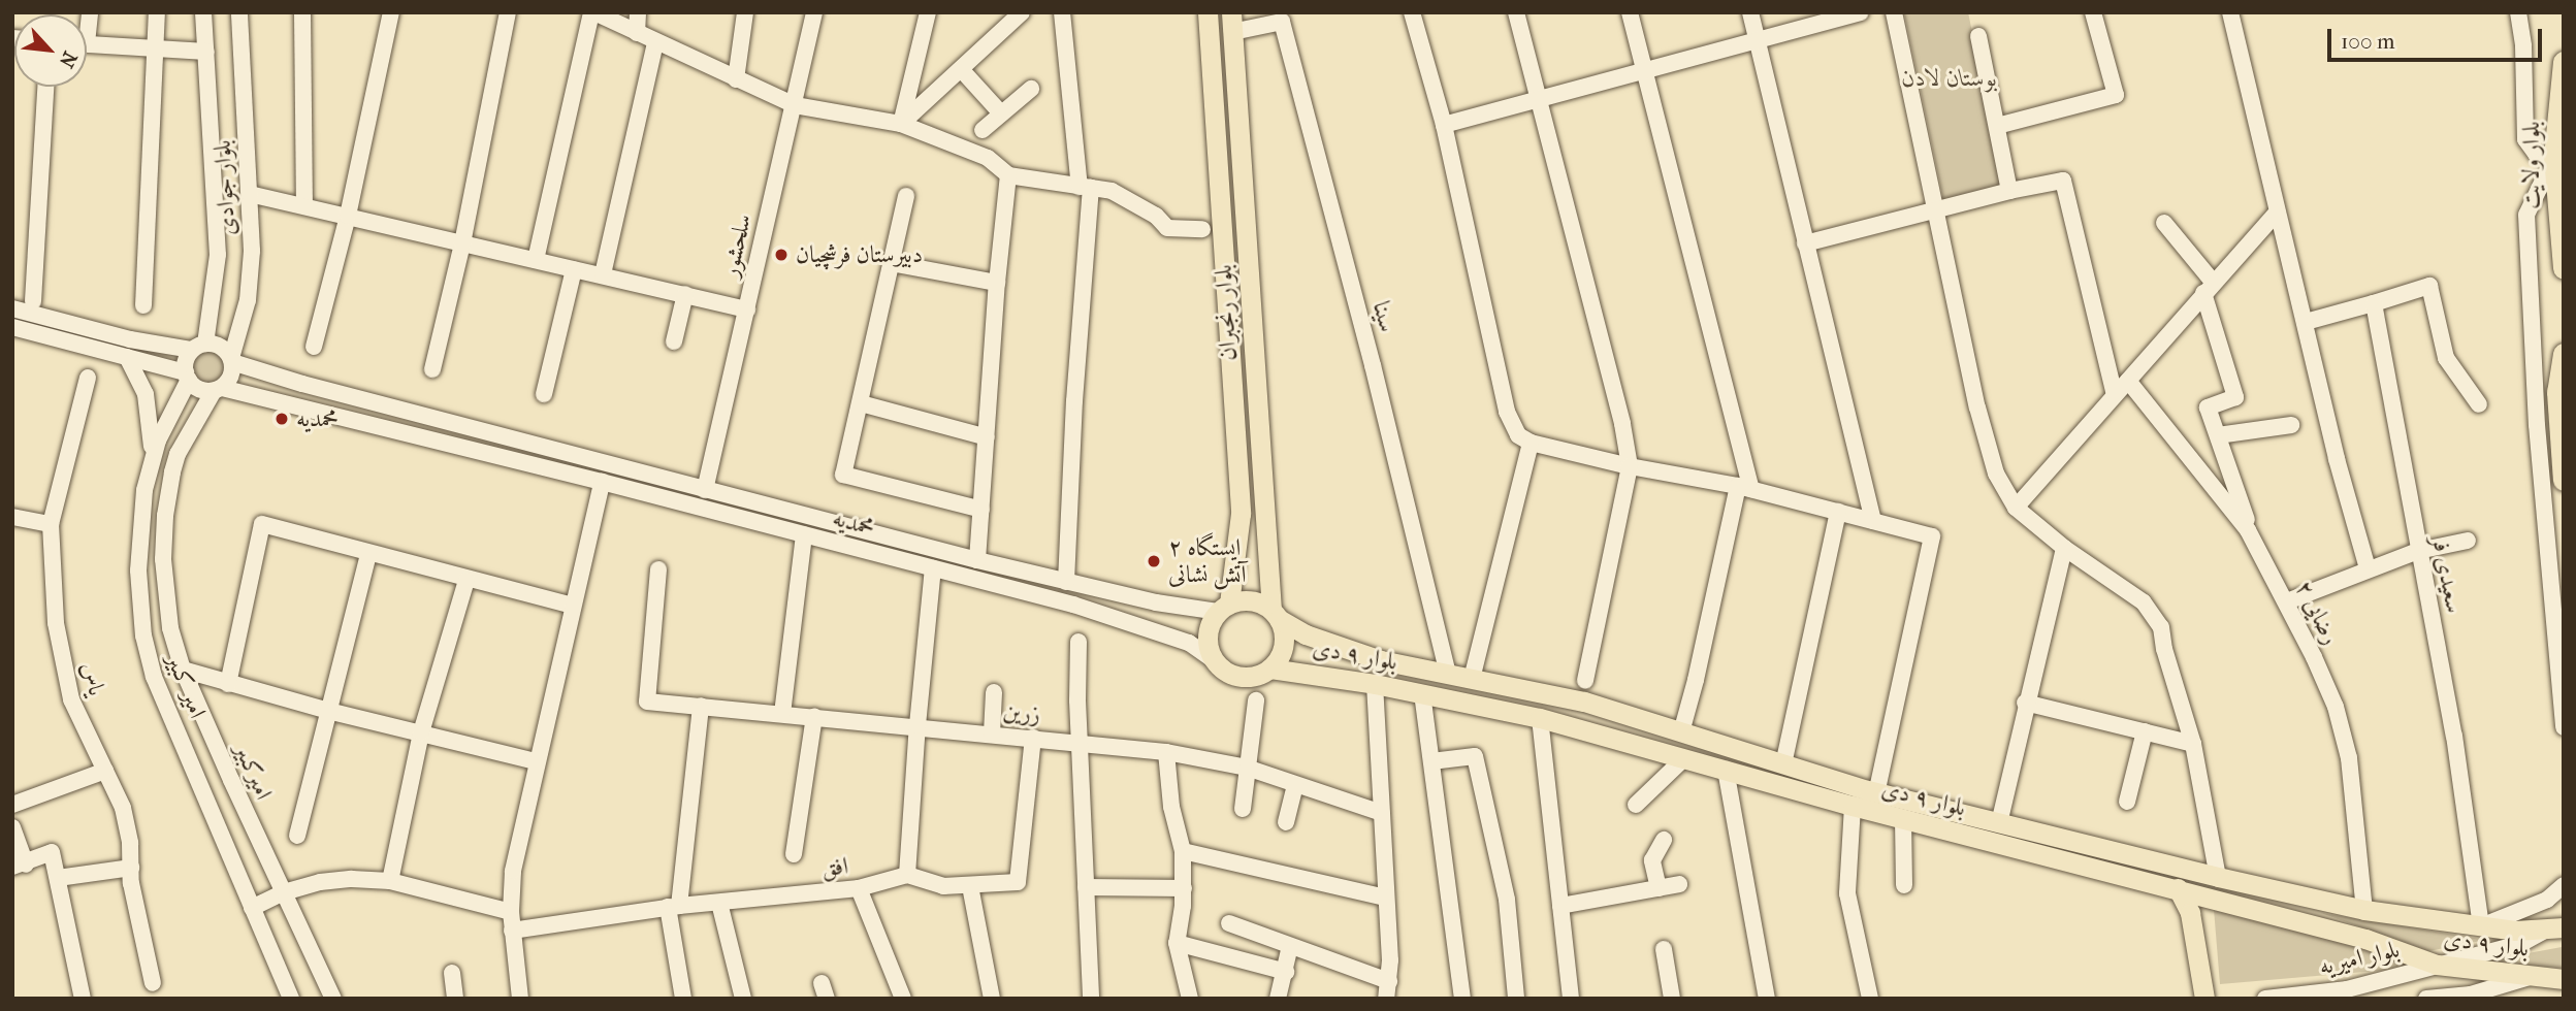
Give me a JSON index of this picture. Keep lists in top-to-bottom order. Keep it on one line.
{"streets":{"highway":["بلوار ولایت"],"main road":["بلوار رنجبران","بلوار ۹ دی"],"street":["بلوار جوادی","سلحشور","سینا","محمدیه","سعیدی فر","رضایی ۲","یاس","امیر کبیر","زرین","امیرکبیر","افق","بلوار امیریه"]},"crossings":[["بلوار جوادی","محمدیه"],["بلوار جوادی","امیر کبیر"],["بلوار جوادی","امیرکبیر"],["سلحشور","محمدیه"],["بلوار رنجبران","سینا"],["بلوار رنجبران","محمدیه"],["بلوار رنجبران","بلوار ۹ دی"],["سینا","بلوار ۹ دی"],["محمدیه","بلوار ۹ دی"],["محمدیه","امیر کبیر"],["محمدیه","امیرکبیر"],["سعیدی فر","بلوار ۹ دی"],["رضایی ۲","بلوار ۹ دی"],["بلوار ۹ دی","بلوار امیریه"],["امیر کبیر","امیرکبیر"]],"parks":["بوستان لادن"],"places":["دبیرستان فرشچیان","محمدیه","ایستگاه ۲ آتش نشانی"],"scale_bar":"100 m","north":"bottom right"}
